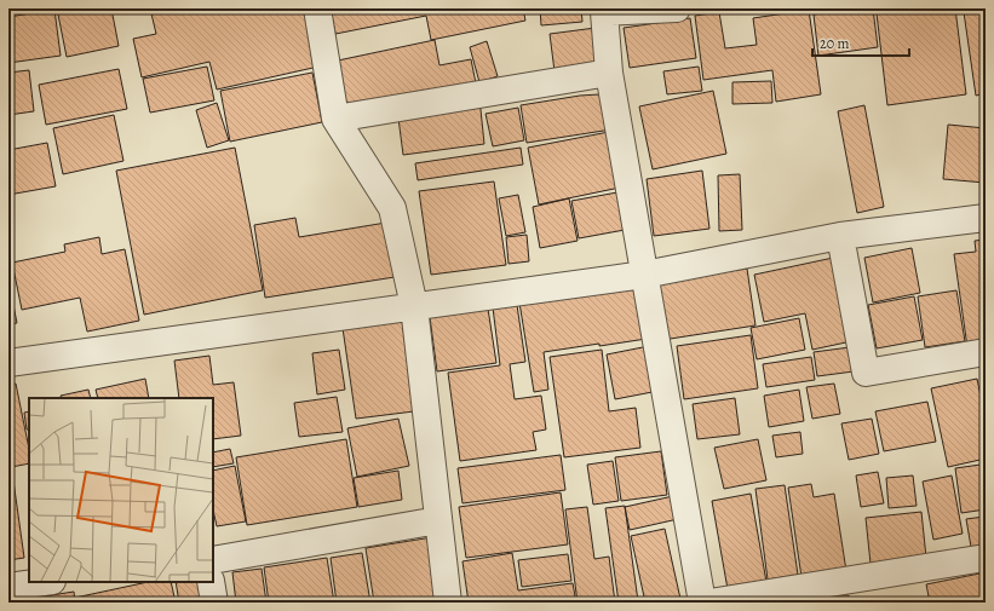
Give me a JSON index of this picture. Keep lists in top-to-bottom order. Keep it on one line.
{"scale_bar":"20 m"}
